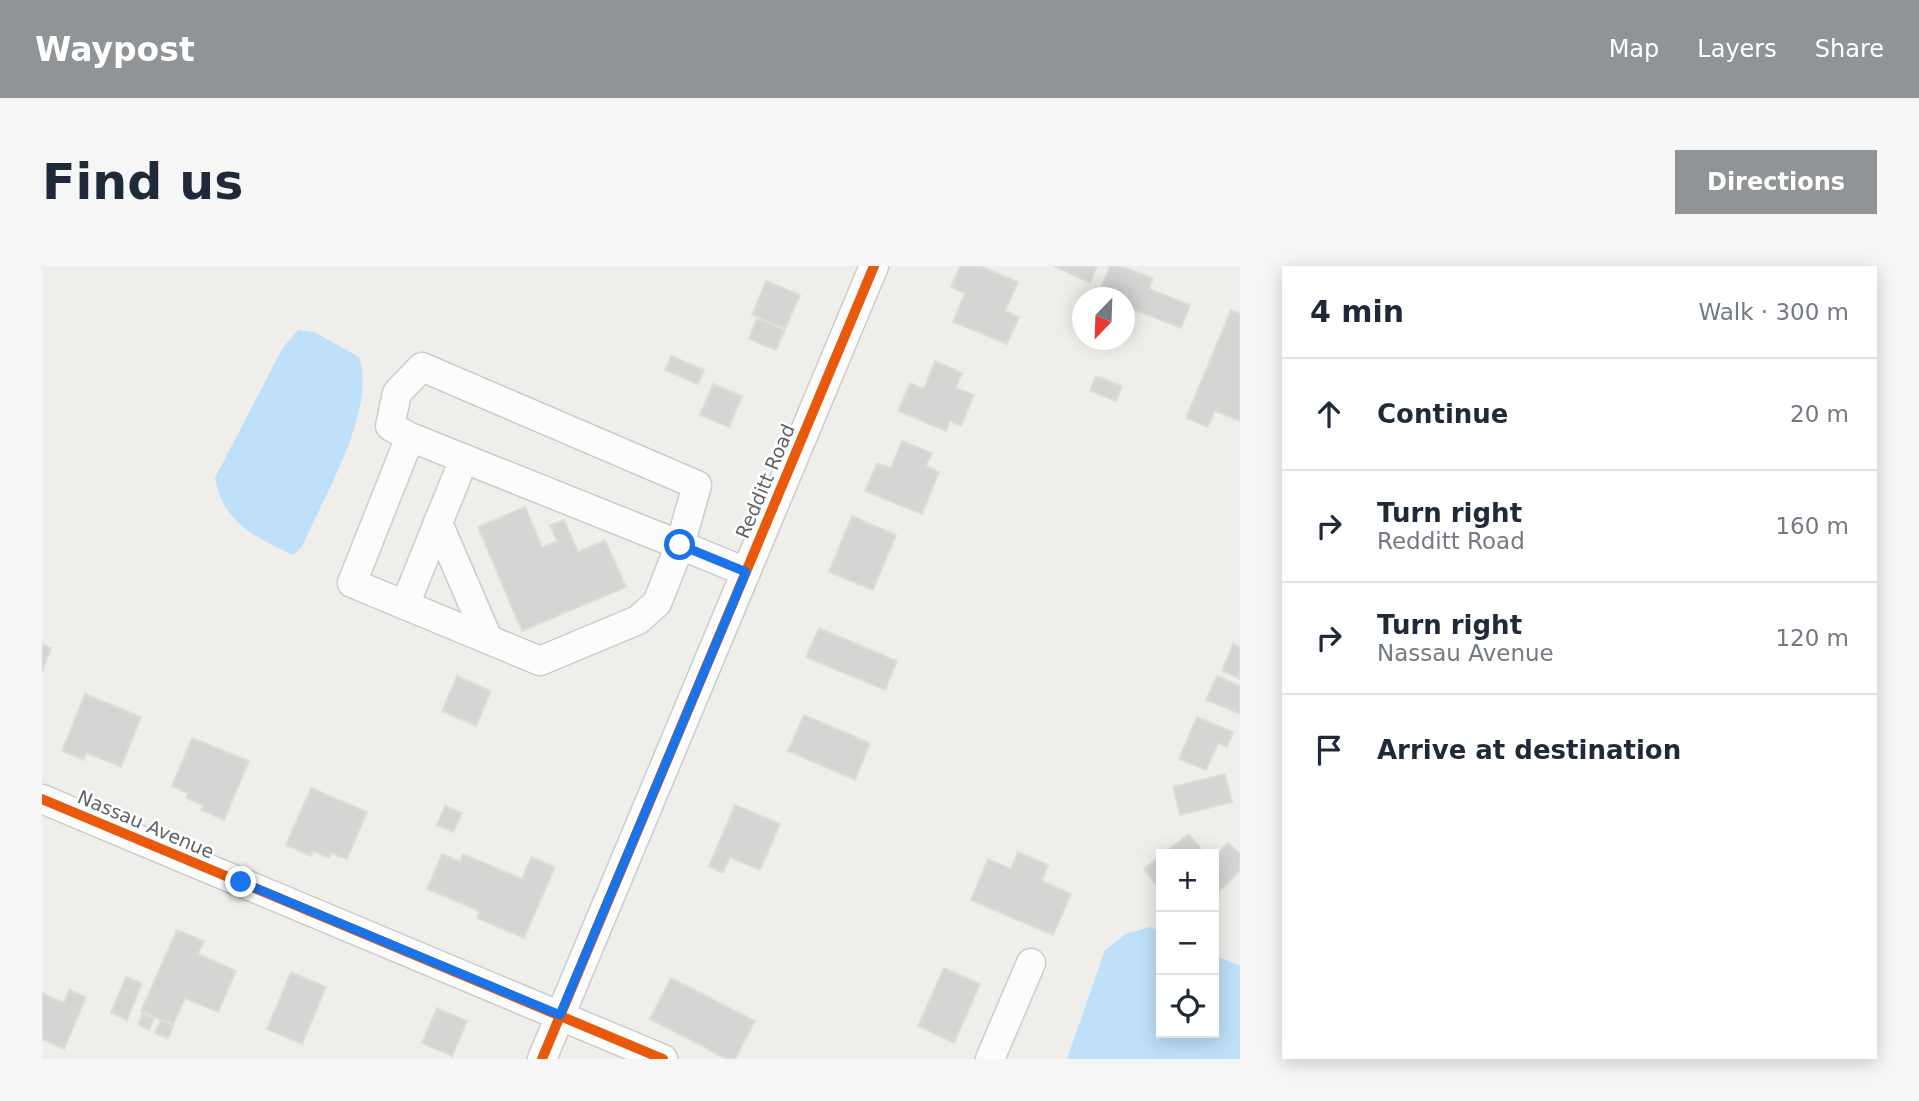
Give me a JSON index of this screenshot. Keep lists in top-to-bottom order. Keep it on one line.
{"streets":{"street":["Redditt Road","Nassau Avenue"]},"crossings":[["Redditt Road","Nassau Avenue"]],"north":"bottom left","page":{"header":"Waypost","nav":["Map","Layers","Share"],"buttons":"Directions","title":"Find us","heading":["4 min","Walk · 300 m"],"list":[["Continue","20 m"],["Turn right","Redditt Road","160 m"],["Turn right","Nassau Avenue","120 m"],"Arrive at destination"],"map_buttons":["+","−"]}}
